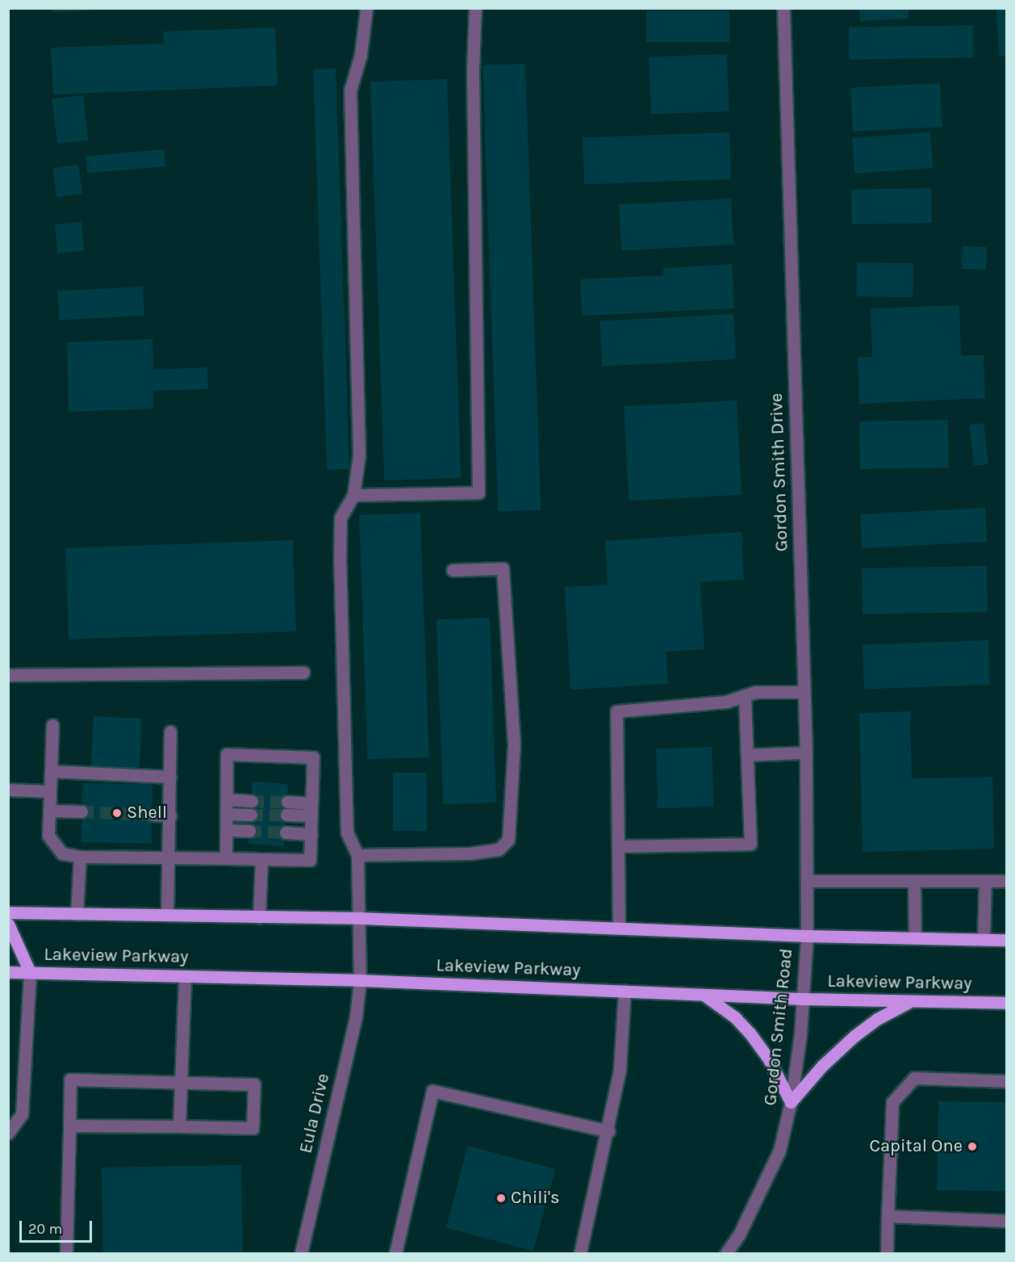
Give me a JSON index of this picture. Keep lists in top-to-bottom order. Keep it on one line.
{"streets":{"main road":["Lakeview Parkway"],"street":["Gordon Smith Drive","Gordon Smith Road","Eula Drive"]},"crossings":[["Gordon Smith Drive","Gordon Smith Road"],["Lakeview Parkway","Gordon Smith Road"],["Lakeview Parkway","Eula Drive"]],"places":["Shell","Capital One","Chili's"],"scale_bar":"20 m"}
